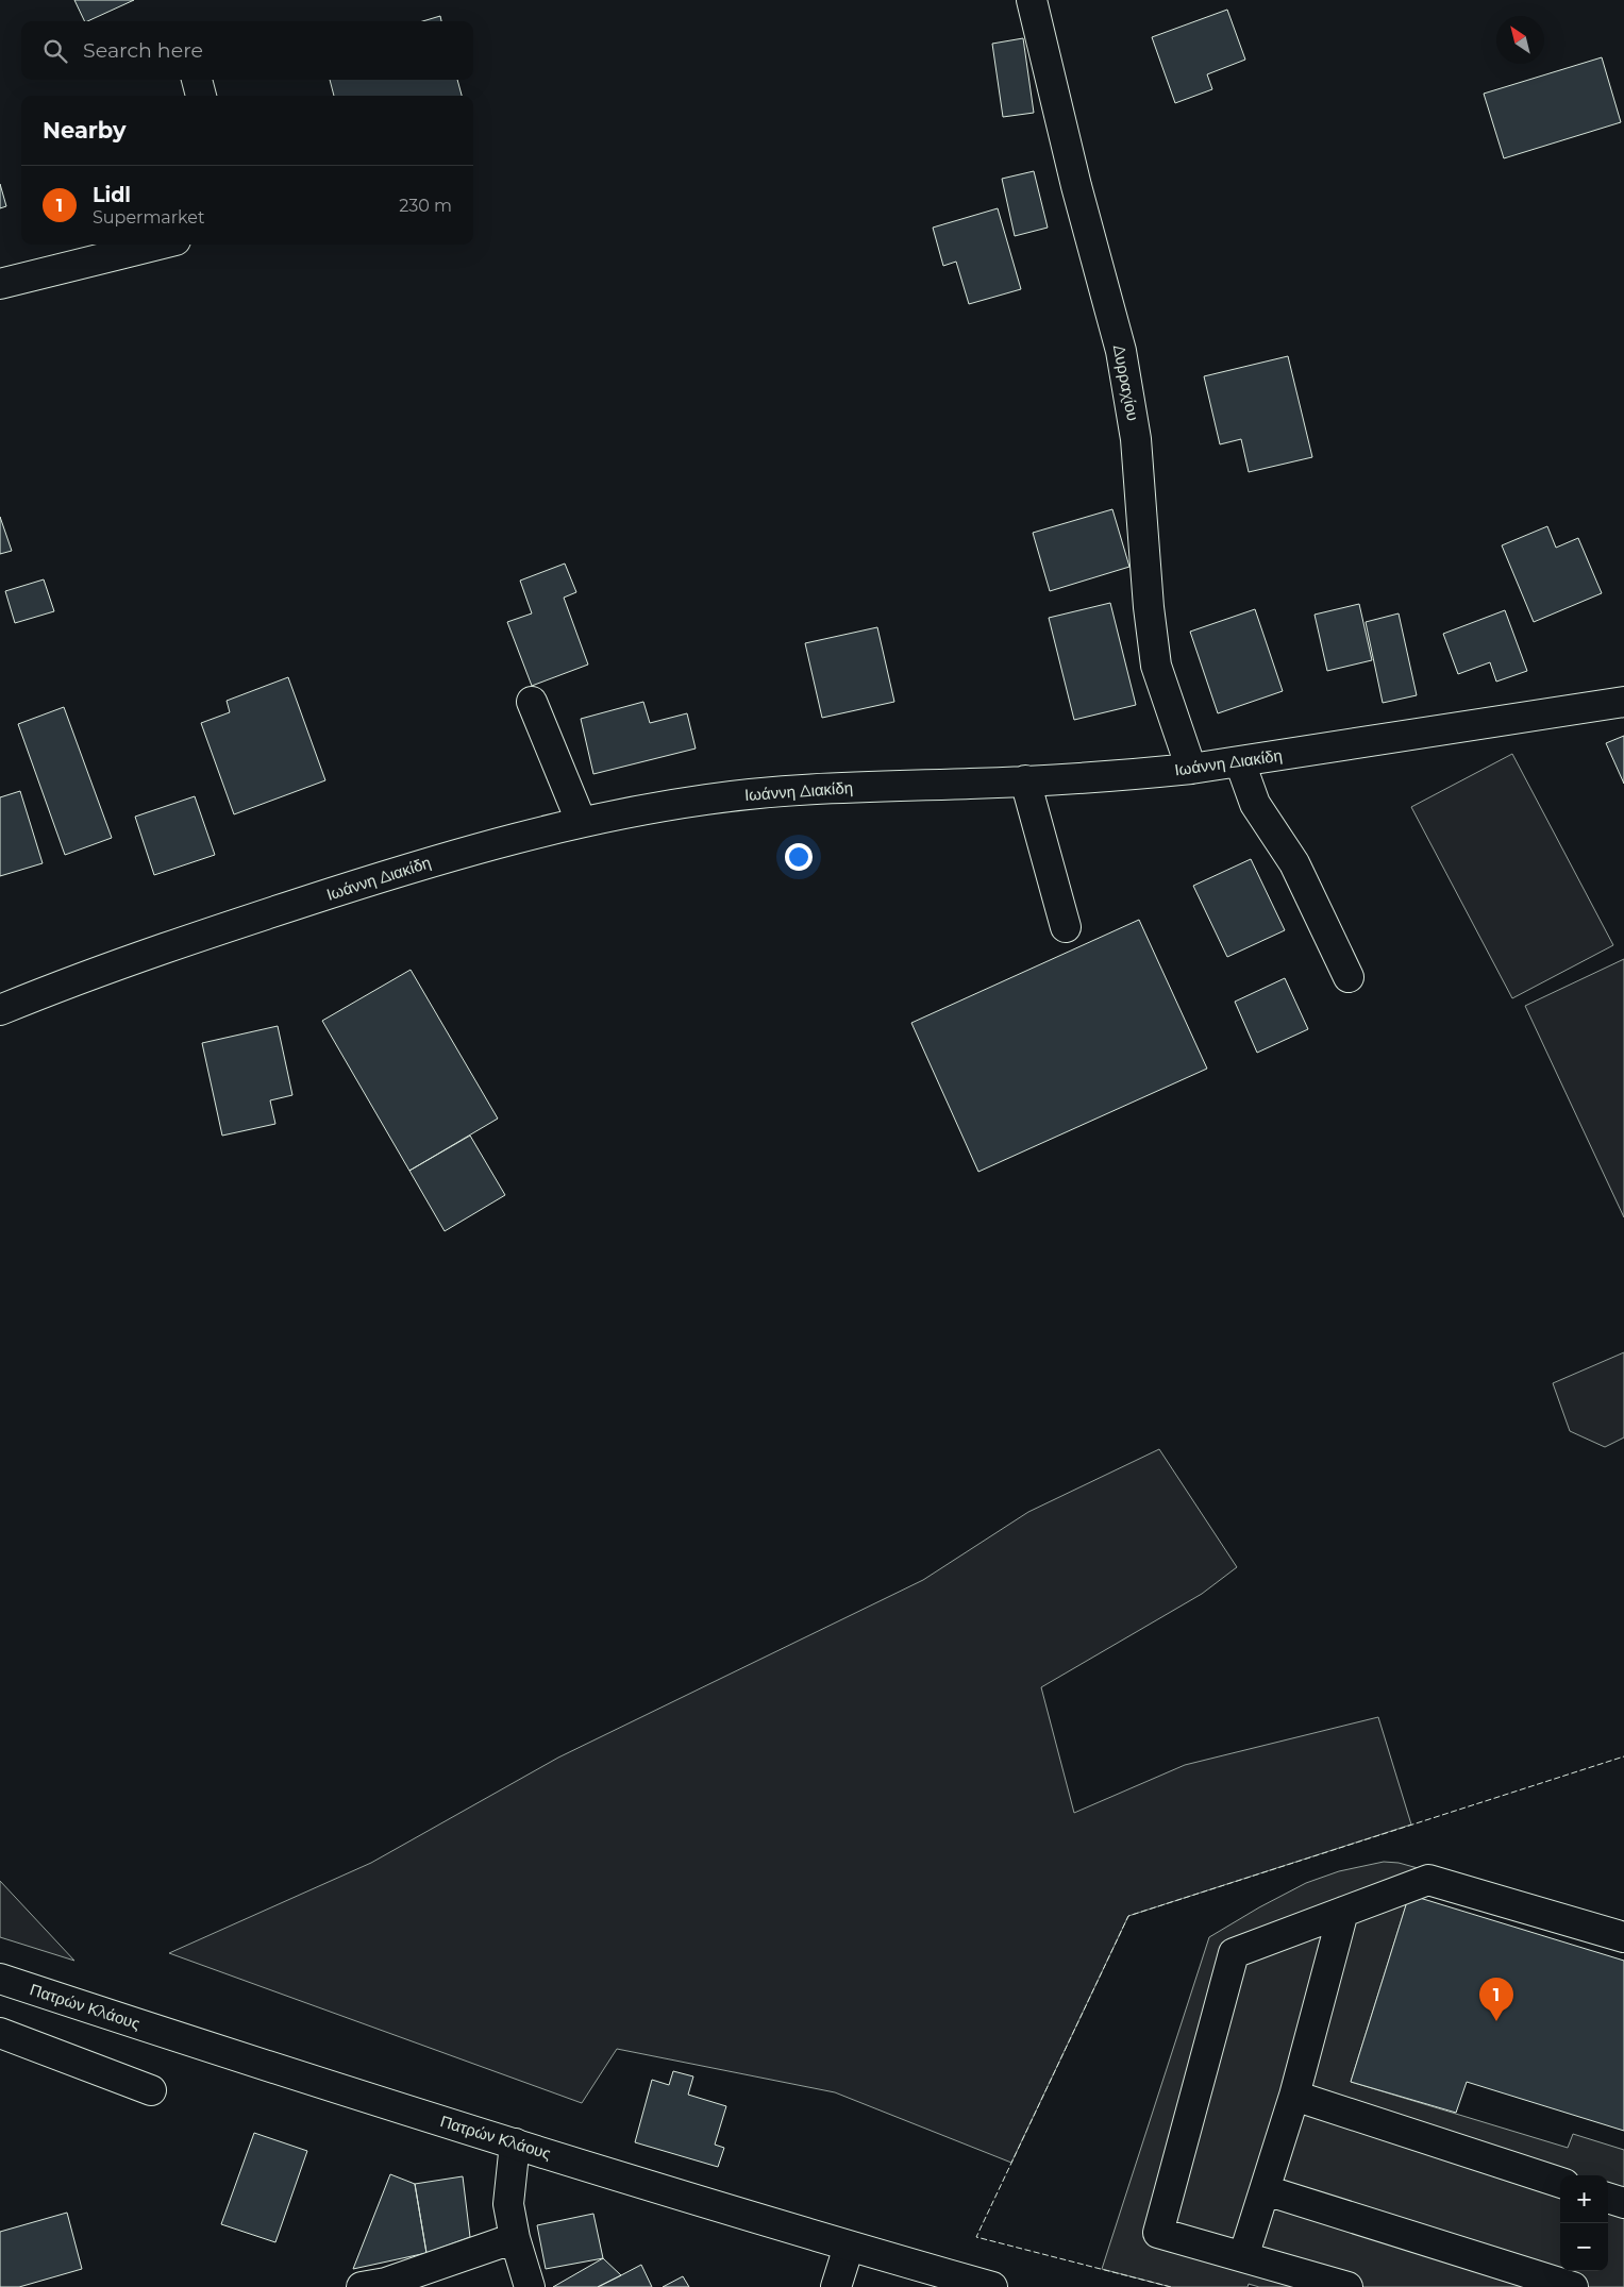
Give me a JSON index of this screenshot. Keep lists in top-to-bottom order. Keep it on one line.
{"streets":{"street":["Δυρραχίου","Ιωάννη Διακίδη","Πατρών Κλάους"]},"crossings":[["Δυρραχίου","Ιωάννη Διακίδη"]],"north":"top left","page":{"search":"Search here","heading":"Nearby","list":[{"mark":"1","name":"Lidl","note":"Supermarket","value":"230 m"}],"pins":"1","map_buttons":["+","−"]}}
